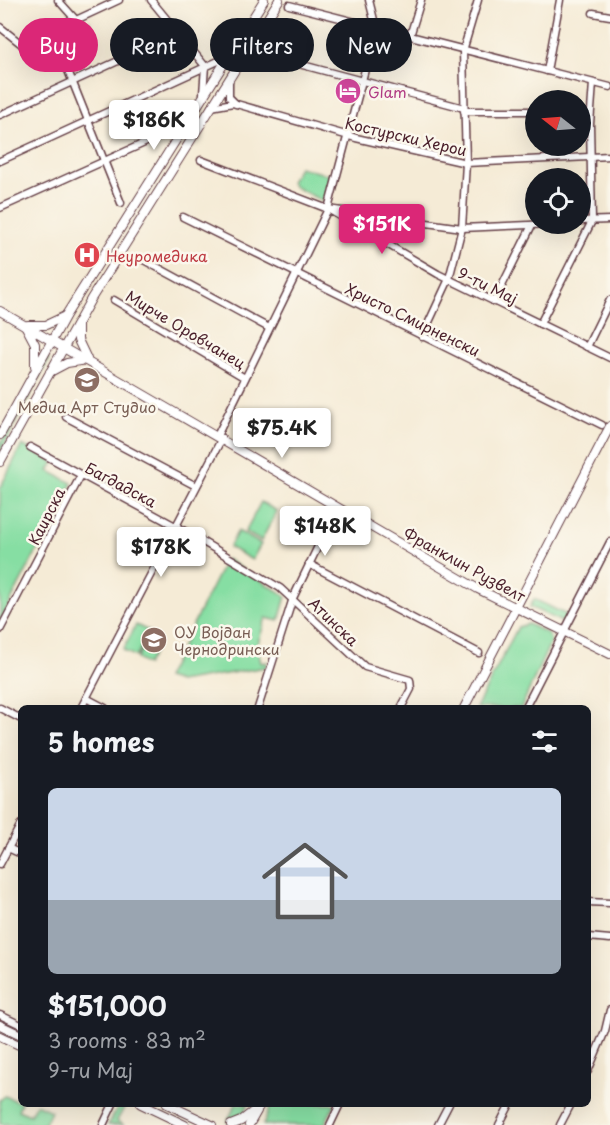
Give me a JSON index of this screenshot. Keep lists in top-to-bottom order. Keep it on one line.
{"streets":{"street":["Костурски Херои","9-ти Мај","Христо Смирненски","Мирче Оровчанец","Багдадска","Каирска","Франклин Рузвелт","Атинска"]},"crossings":[["Багдадска","Каирска"],["Багдадска","Атинска"]],"places":{"hotel":["Glam"],"hospital":["Неуромедика"],"school or university":["Медиа Арт Студио","ОУ Војдан Чернодрински"]},"north":"left","page":{"chip":["Buy","Rent","Filters","New"],"price":["$186K","$151K","$75.4K","$148K","$178K"],"heading":"5 homes","list":[{"name":"$151,000","note":"3 rooms · 83 m² · 9-ти Мај"}]}}
